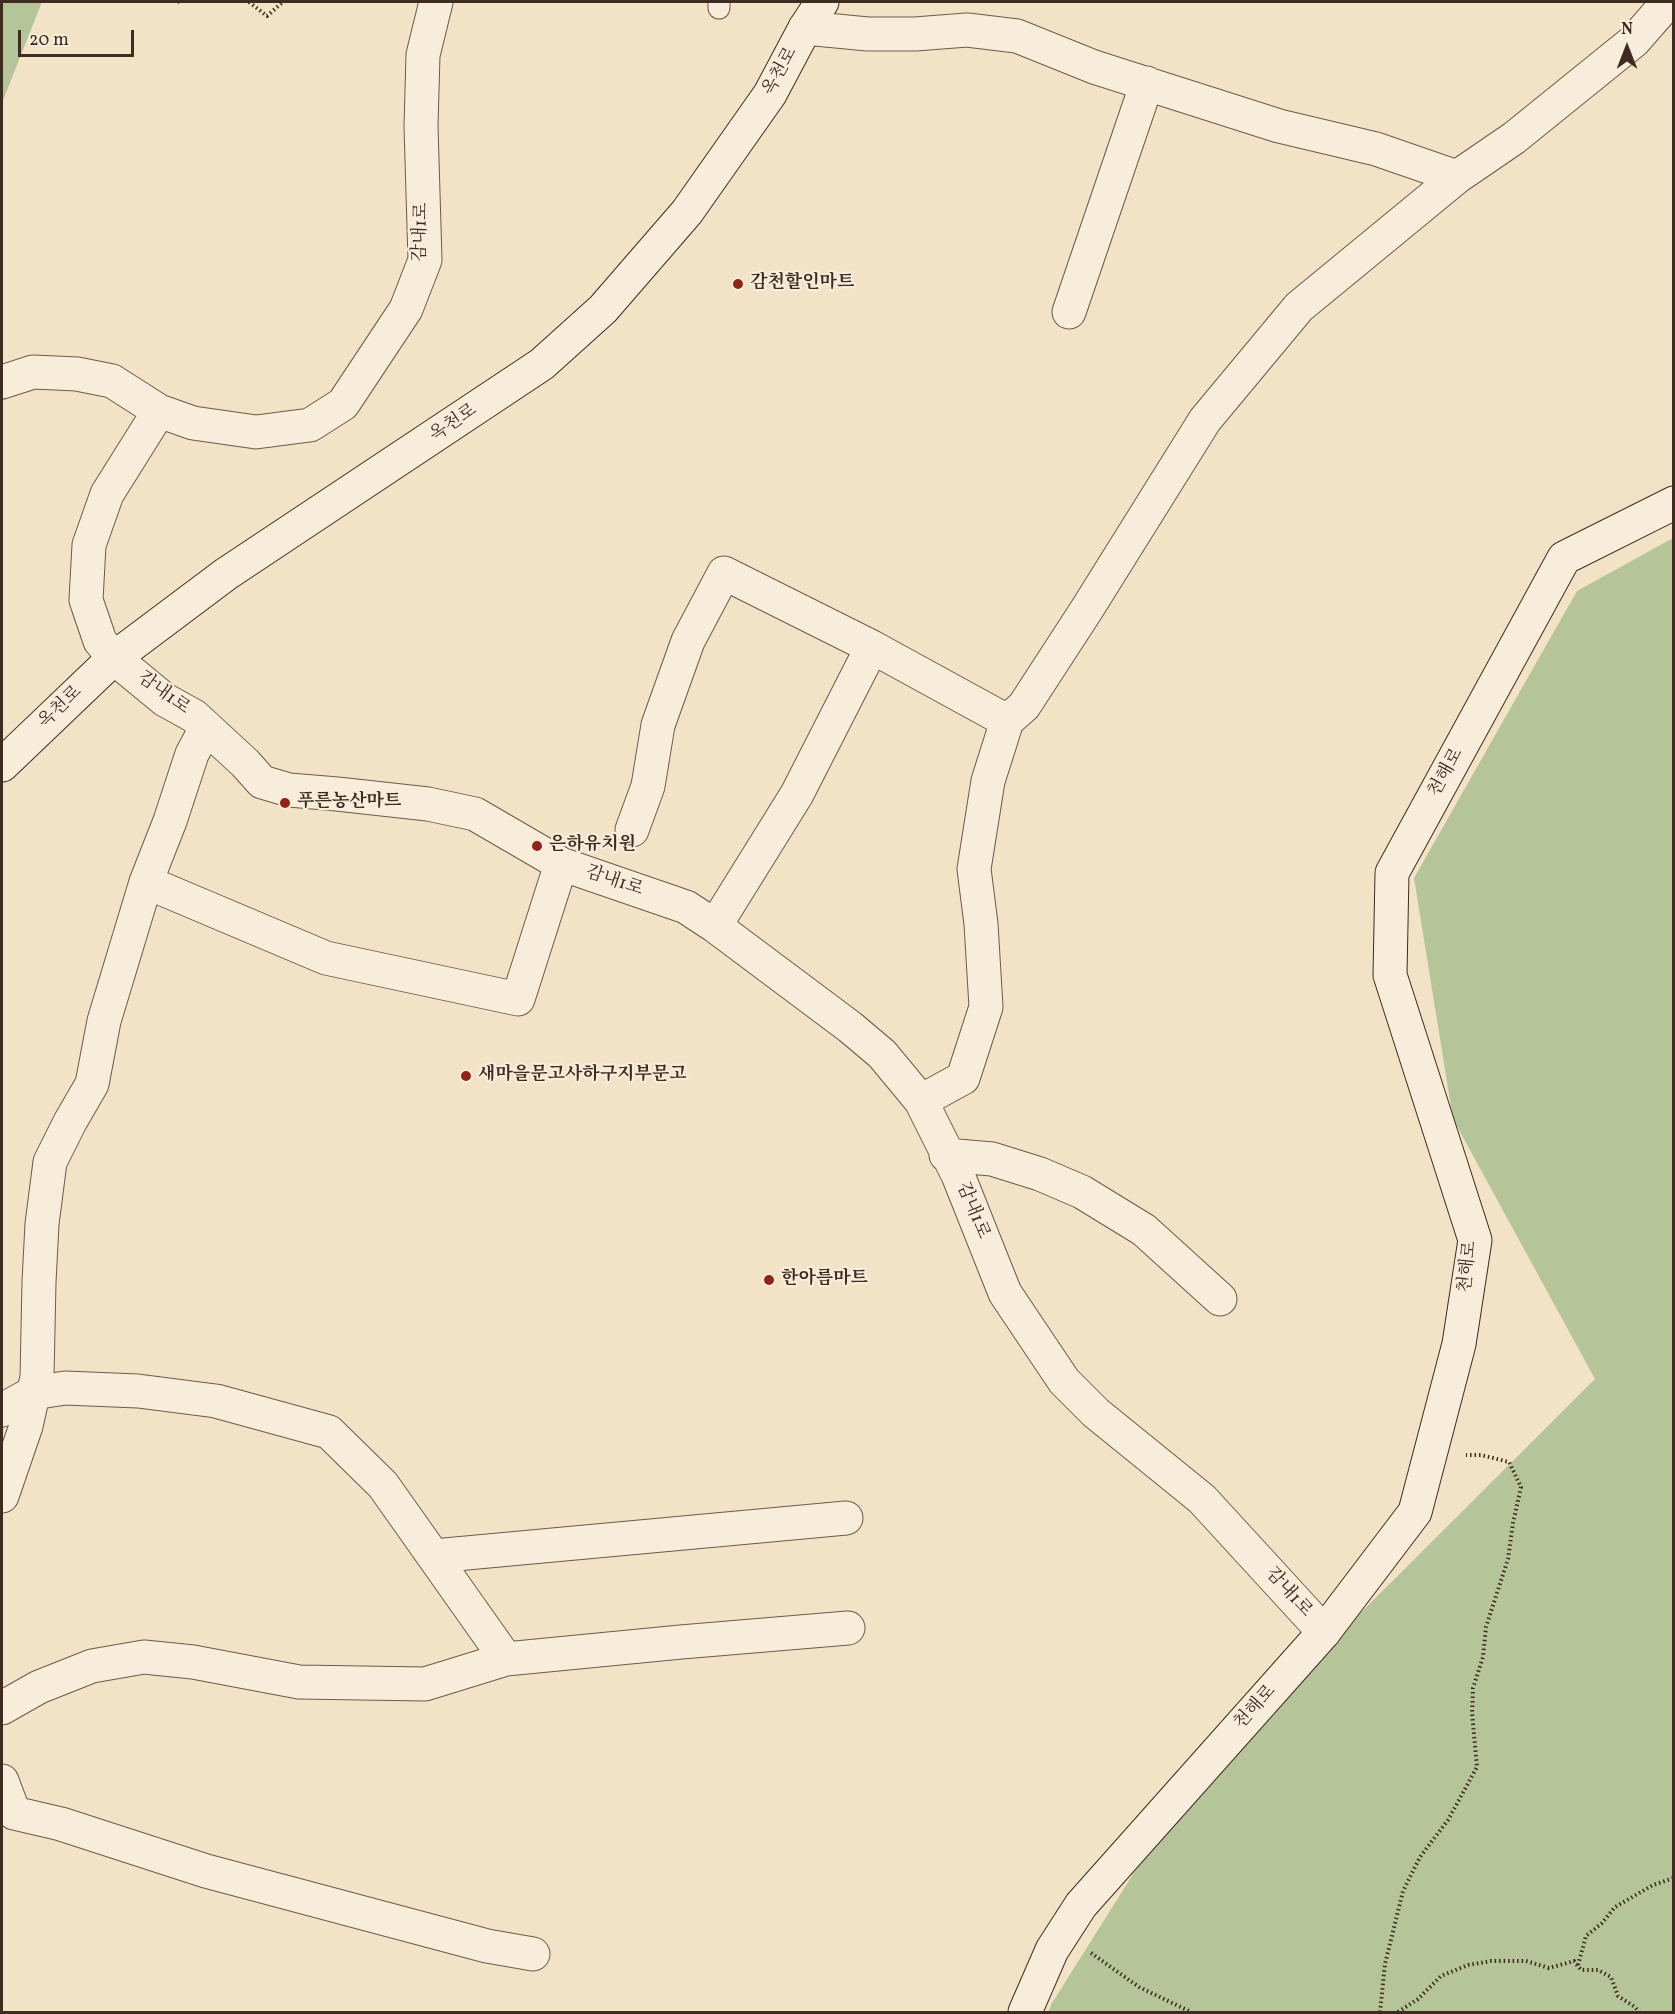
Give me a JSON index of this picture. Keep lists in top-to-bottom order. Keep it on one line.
{"streets":{"street":["옥천로","감내1로","천해로"]},"crossings":[["옥천로","감내1로"],["감내1로","천해로"]],"places":["감천할인마트","푸른농산마트","은하유치원","새마을문고사하구지부문고","한아름마트"],"scale_bar":"20 m","north":"top"}
